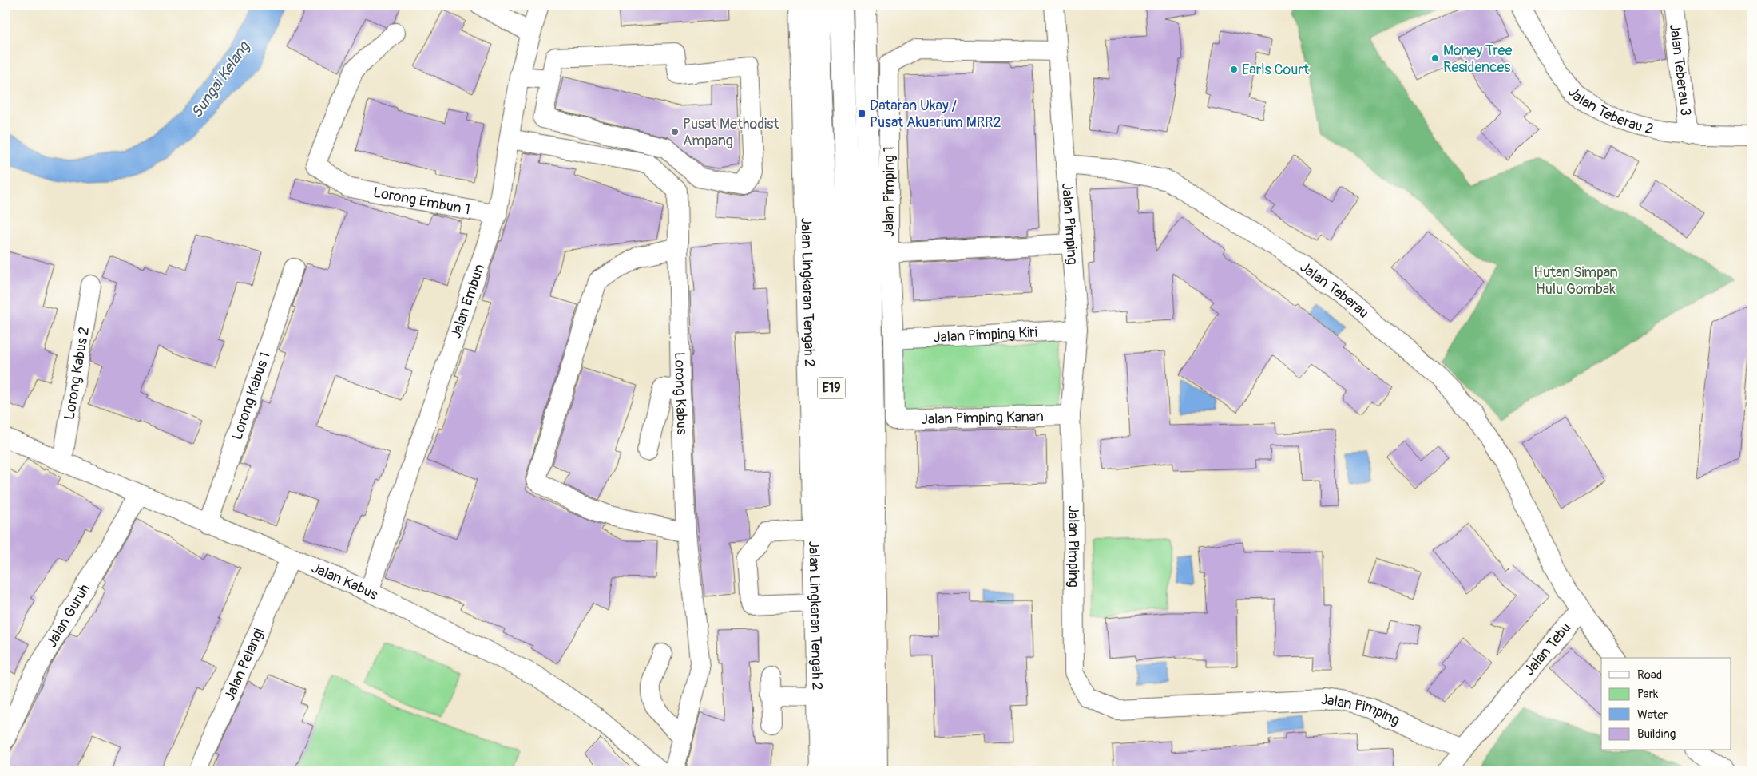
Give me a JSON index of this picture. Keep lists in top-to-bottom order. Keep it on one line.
{"streets":{"highway":["Jalan Lingkaran Tengah 2","E19"],"street":["Jalan Teberau 3","Jalan Teberau 2","Jalan Pimping 1","Lorong Embun 1","Jalan Pimping","Jalan Teberau","Jalan Embun","Jalan Pimping Kiri","Lorong Kabus 2","Lorong Kabus","Lorong Kabus 1","Jalan Pimping Kanan","Jalan Kabus","Jalan Guruh","Jalan Tebu","Jalan Pelangi"]},"crossings":[["Jalan Teberau 3","Jalan Teberau 2"],["Jalan Pimping 1","Jalan Pimping"],["Jalan Pimping 1","Jalan Pimping Kiri"],["Jalan Pimping 1","Jalan Pimping Kanan"],["Lorong Embun 1","Jalan Embun"],["Jalan Pimping","Jalan Teberau"],["Jalan Pimping","Jalan Pimping Kiri"],["Jalan Pimping","Jalan Pimping Kanan"],["Jalan Pimping","Jalan Tebu"],["Jalan Teberau","Jalan Tebu"],["Jalan Embun","Lorong Kabus"],["Jalan Embun","Jalan Kabus"],["Lorong Kabus 2","Jalan Kabus"],["Lorong Kabus 1","Jalan Kabus"],["Jalan Kabus","Jalan Guruh"],["Jalan Kabus","Jalan Pelangi"]],"water":["Sungai Kelang"],"parks":["Hutan Simpan Hulu Gombak"],"places":{"other":["Money Tree Residences","Earls Court","Pusat Methodist Ampang"],"transit":["Dataran Ukay / Pusat Akuarium MRR2"]},"legend":["Road","Park","Water","Building"]}
